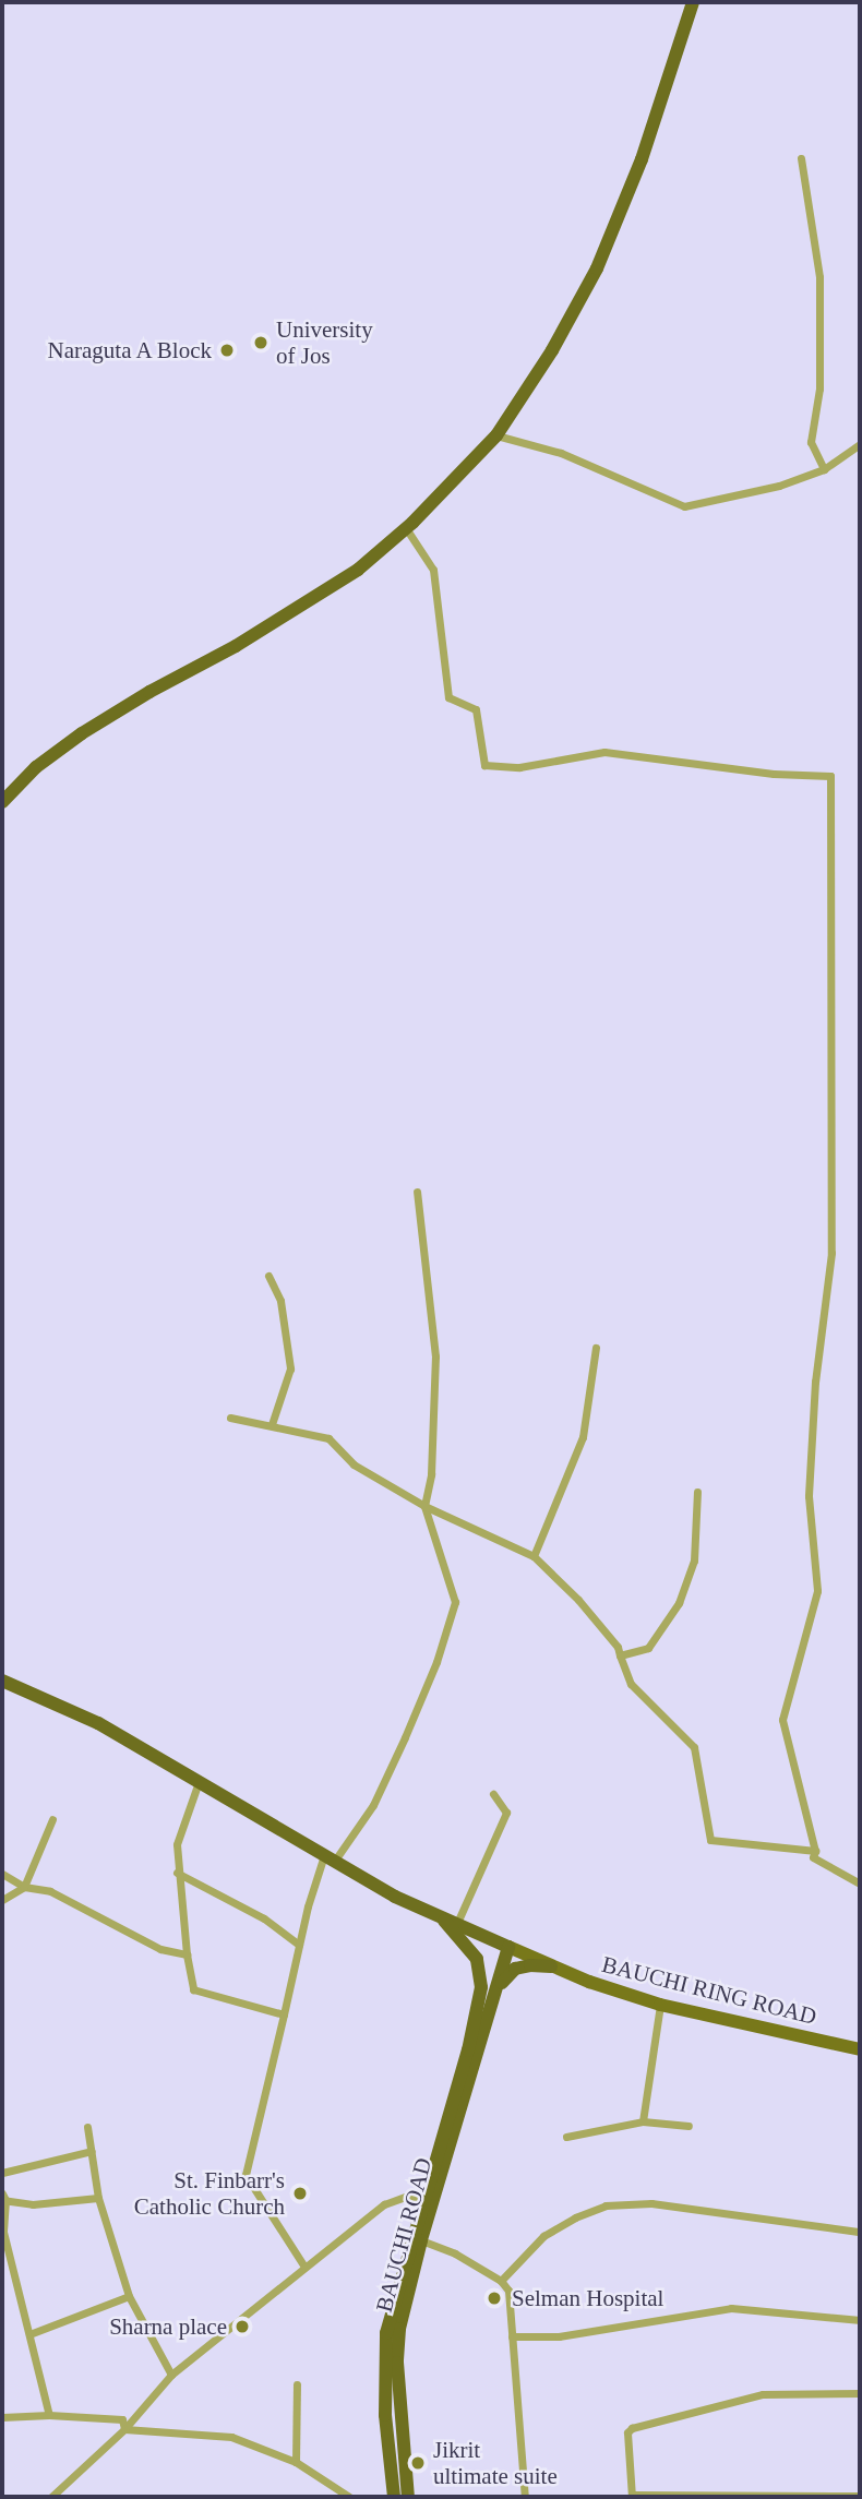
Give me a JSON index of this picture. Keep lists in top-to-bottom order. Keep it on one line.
{"streets":{"highway":["BAUCHI ROAD"],"main road":["BAUCHI RING ROAD"]},"crossings":[["BAUCHI RING ROAD","BAUCHI ROAD"]],"places":["University of Jos","Naraguta A Block","St. Finbarr's Catholic Church","Selman Hospital","Sharna place","Jikrit ultimate suite"]}
